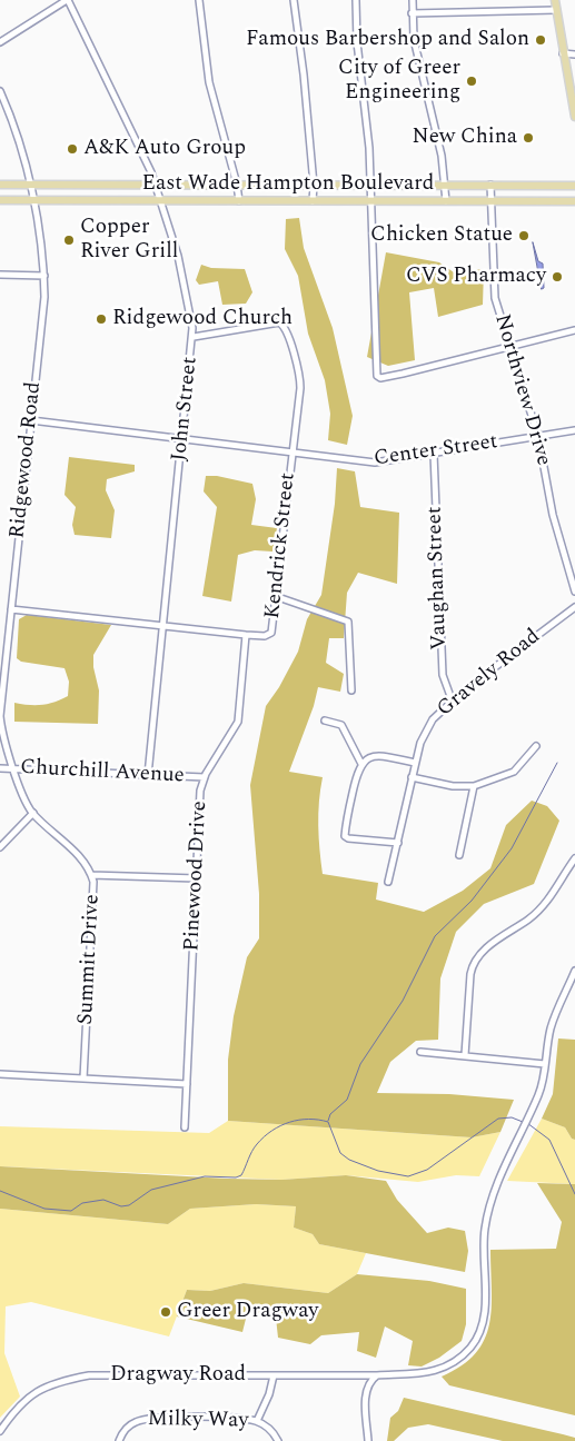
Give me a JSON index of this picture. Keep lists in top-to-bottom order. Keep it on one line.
{"streets":{"main road":["East Wade Hampton Boulevard"],"street":["Northview Drive","John Street","Center Street","Ridgewood Road","Kendrick Street","Vaughan Street","Gravely Road","Churchill Avenue","Pinewood Drive","Summit Drive","Dragway Road","Milky Way"]},"crossings":[["East Wade Hampton Boulevard","Northview Drive"],["East Wade Hampton Boulevard","John Street"],["East Wade Hampton Boulevard","Ridgewood Road"],["Northview Drive","Center Street"],["John Street","Center Street"],["John Street","Kendrick Street"],["John Street","Churchill Avenue"],["Center Street","Ridgewood Road"],["Center Street","Kendrick Street"],["Center Street","Vaughan Street"],["Ridgewood Road","Kendrick Street"],["Ridgewood Road","Churchill Avenue"],["Ridgewood Road","Summit Drive"],["Kendrick Street","Pinewood Drive"],["Vaughan Street","Gravely Road"],["Churchill Avenue","Pinewood Drive"],["Churchill Avenue","Summit Drive"]],"places":["Famous Barbershop and Salon","City of Greer Engineering","New China","A&K Auto Group","Chicken Statue","Copper River Grill","CVS Pharmacy","Ridgewood Church","Greer Dragway"]}
